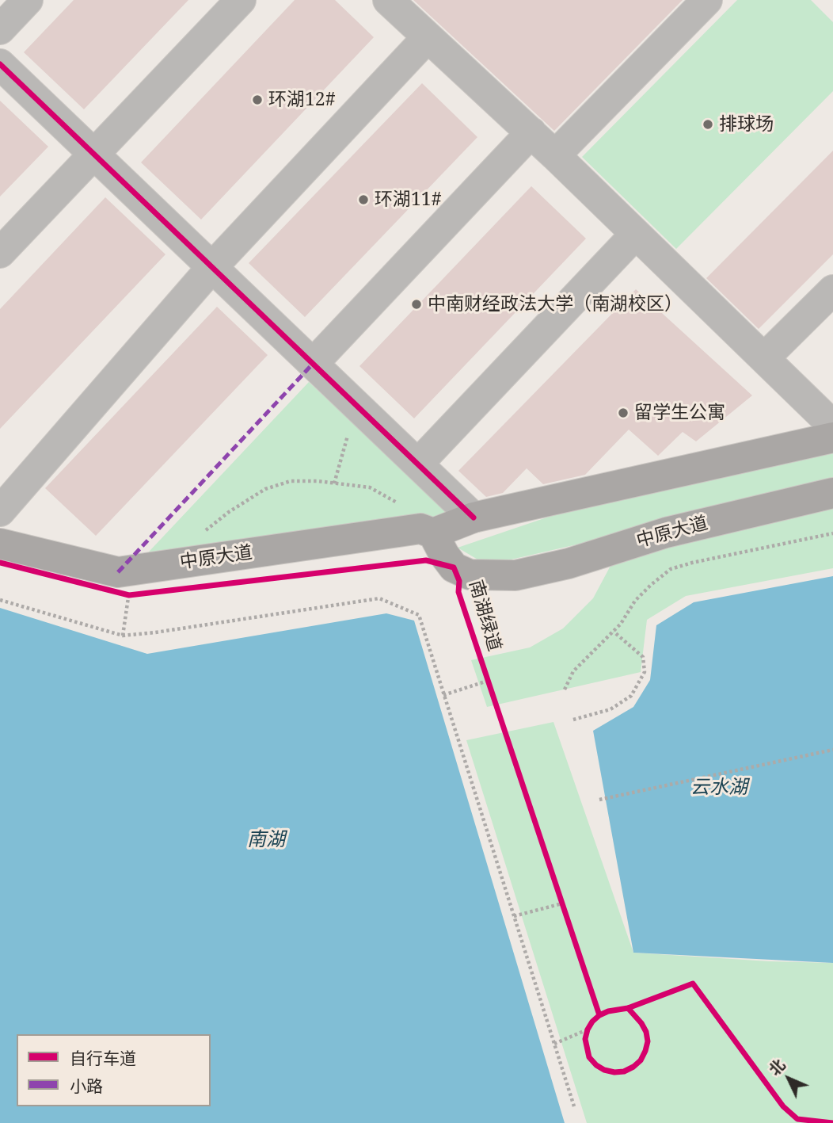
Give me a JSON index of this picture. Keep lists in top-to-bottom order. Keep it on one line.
{"streets":{"main road":["中原大道"],"cycle path":["南湖绿道"]},"water":["云水湖","南湖"],"places":["环湖12#","排球场","环湖11#","中南财经政法大学（南湖校区）","留学生公寓"],"legend":["自行车道","小路"],"north":"top left"}
